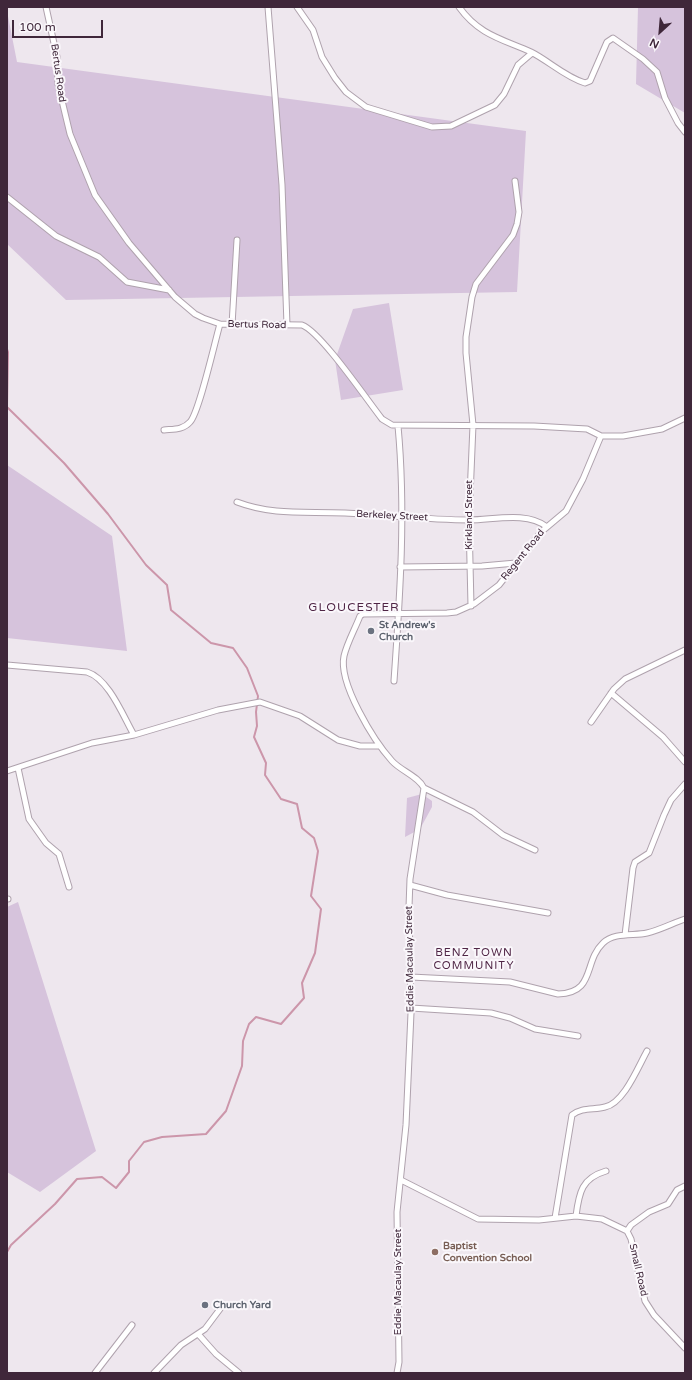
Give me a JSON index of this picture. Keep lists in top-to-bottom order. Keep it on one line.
{"streets":{"street":["Bertus Road","Kirkland Street","Berkeley Street","Regent Road","Eddie Macaulay Street","Small Road"]},"crossings":[["Bertus Road","Kirkland Street"],["Bertus Road","Regent Road"],["Kirkland Street","Berkeley Street"],["Kirkland Street","Regent Road"],["Berkeley Street","Regent Road"],["Eddie Macaulay Street","Small Road"]],"districts":["GLOUCESTER","BENZ TOWN COMMUNITY"],"places":["St Andrew's Church","Baptist Convention School","Church Yard"],"scale_bar":"100 m","north":"bottom left"}
